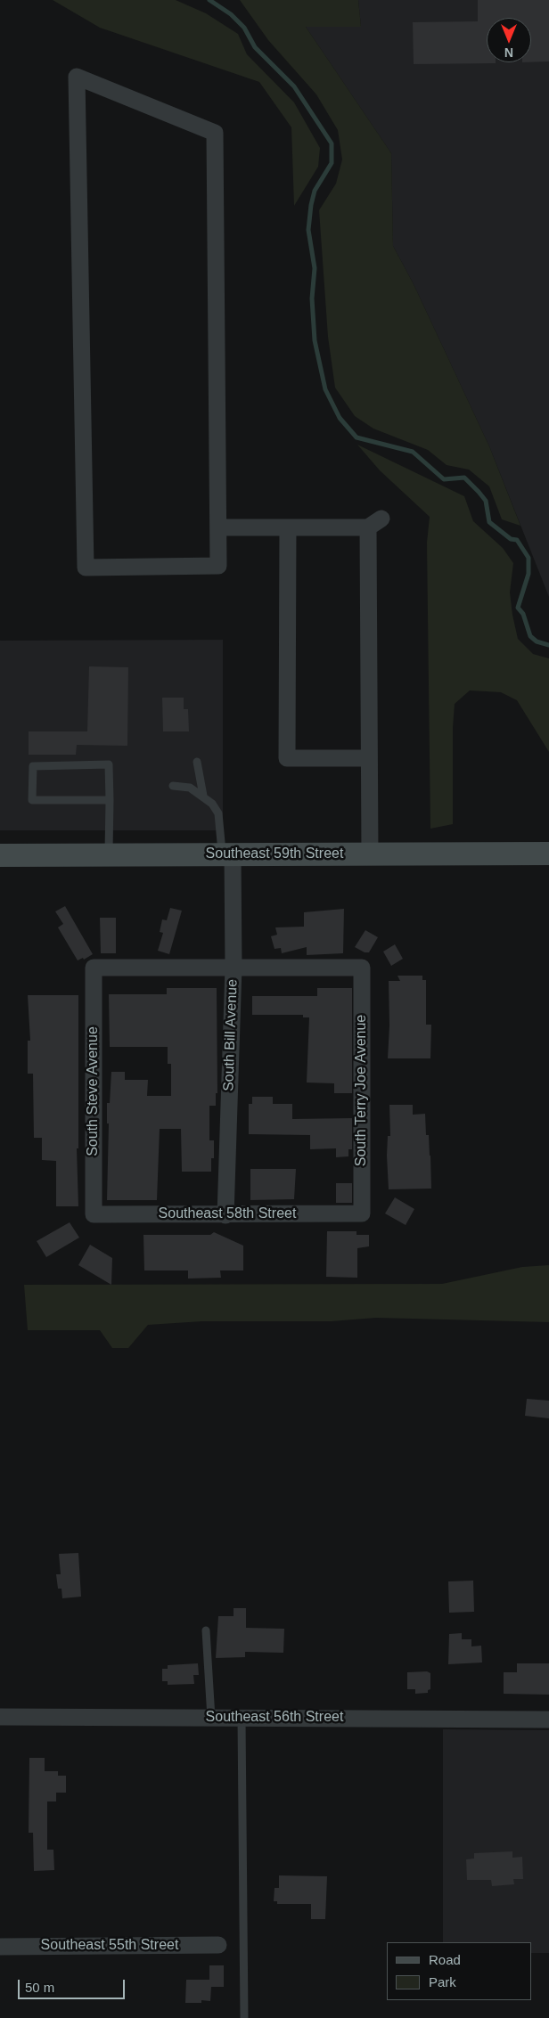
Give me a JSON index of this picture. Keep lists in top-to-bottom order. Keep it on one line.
{"streets":{"main road":["Southeast 59th Street"],"street":["South Bill Avenue","South Terry Joe Avenue","South Steve Avenue","Southeast 58th Street","Southeast 56th Street","Southeast 55th Street"]},"crossings":[["Southeast 59th Street","South Bill Avenue"],["South Bill Avenue","South Terry Joe Avenue"],["South Bill Avenue","South Steve Avenue"],["South Bill Avenue","Southeast 58th Street"],["South Terry Joe Avenue","South Steve Avenue"],["South Terry Joe Avenue","Southeast 58th Street"],["South Steve Avenue","Southeast 58th Street"]],"legend":["Road","Park"],"scale_bar":"50 m","north":"bottom"}
